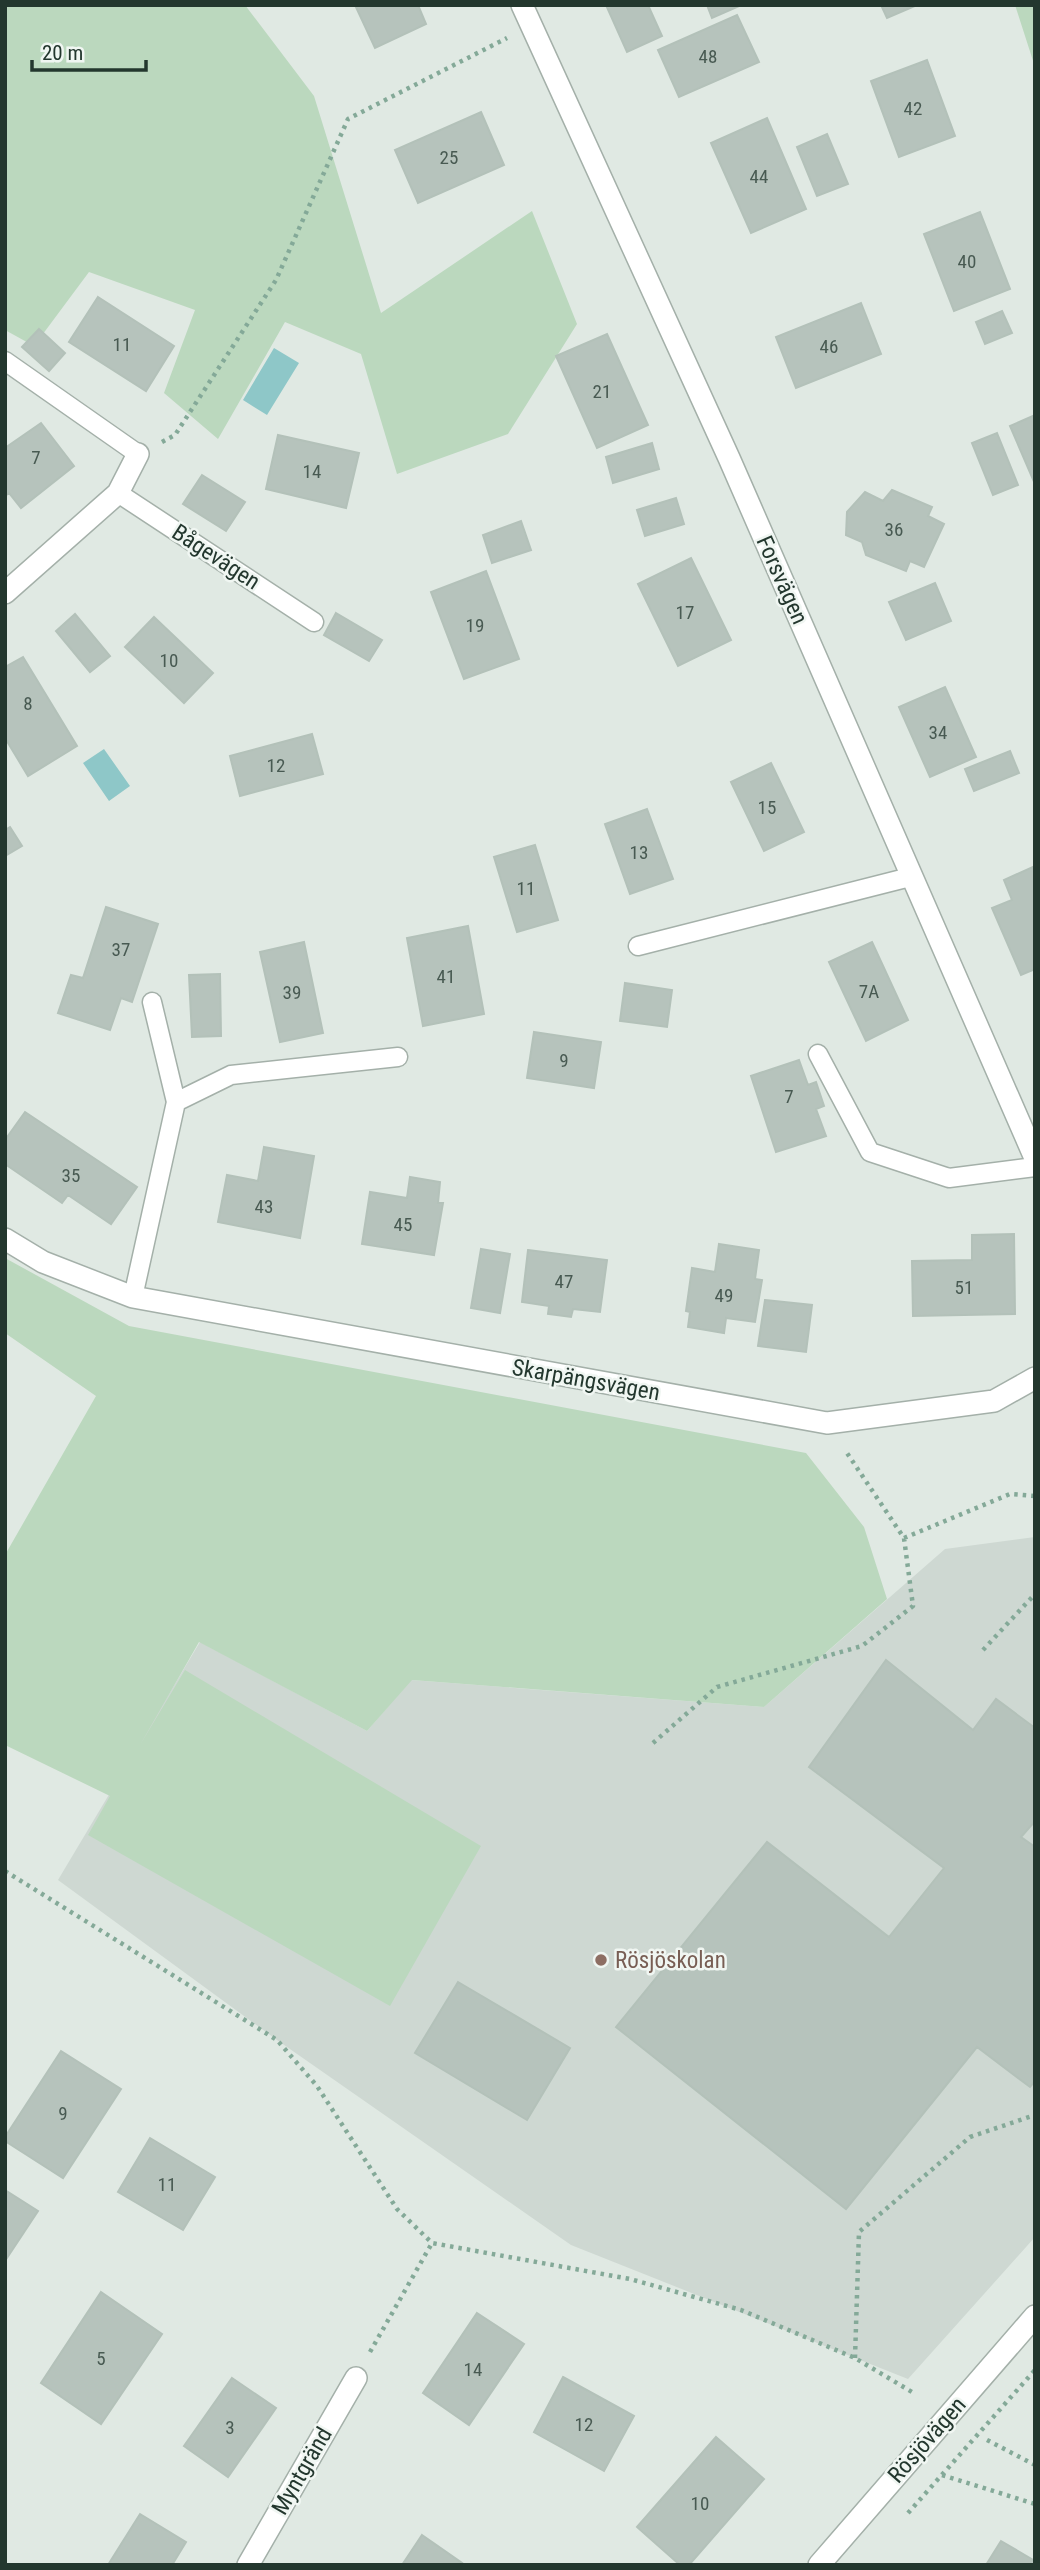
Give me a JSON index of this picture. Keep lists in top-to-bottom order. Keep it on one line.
{"streets":{"street":["Forsvägen","Skarpängsvägen","Rösjövägen","Myntgränd"],"lane":["Bågevägen"]},"places":["Rösjöskolan"],"house_numbers":["48","42","25","44","40","11","46","21","7","14","36","17","19","10","8","34","12","15","13","11","37","41","7A","39","9","7","35","43","45","47","51","49","9","11","5","14","12","3","10"],"scale_bar":"20 m"}
